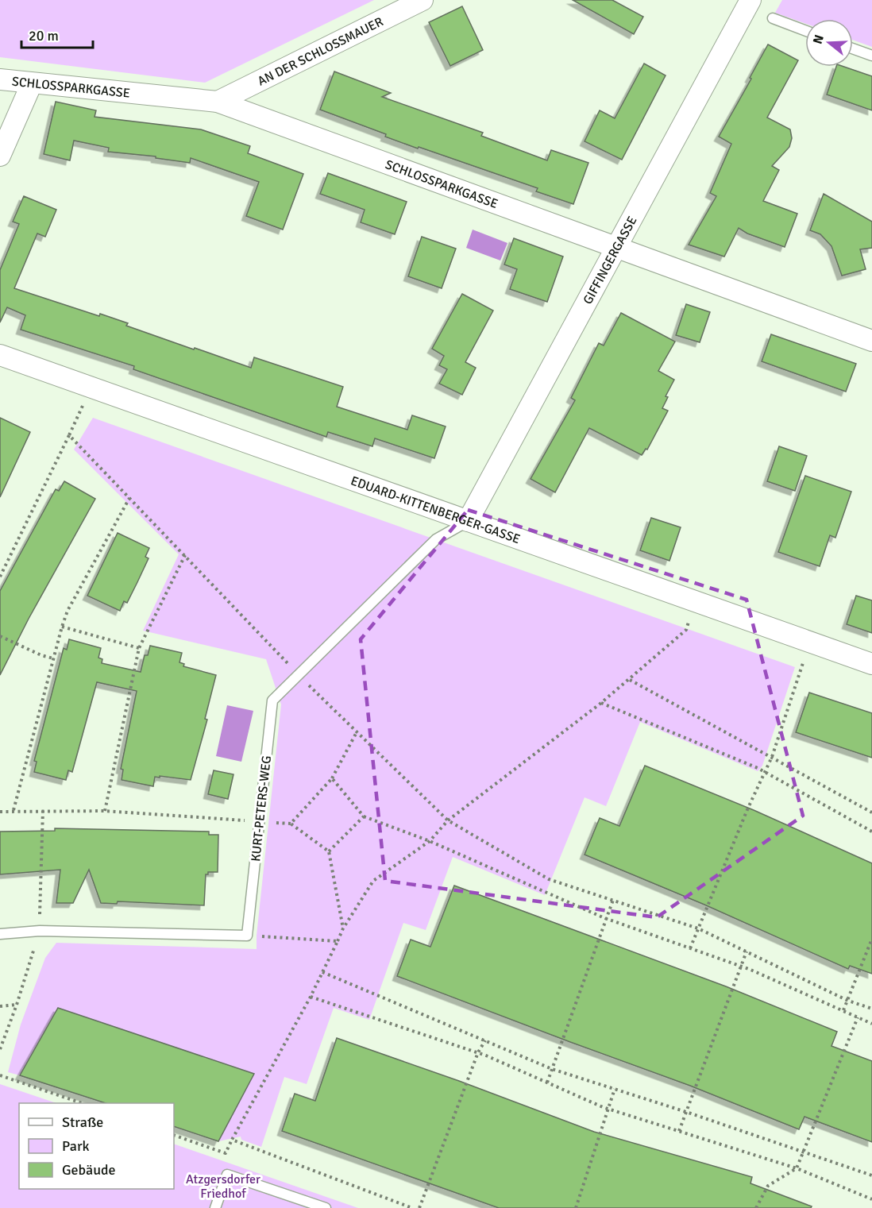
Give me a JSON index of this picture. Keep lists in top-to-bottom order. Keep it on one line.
{"streets":{"street":["AN DER SCHLOSSMAUER","SCHLOSSPARKGASSE","GIFFINGERGASSE","EDUARD-KITTENBERGER-GASSE"],"lane":["KURT-PETERS-WEG"]},"crossings":[["AN DER SCHLOSSMAUER","SCHLOSSPARKGASSE"],["SCHLOSSPARKGASSE","GIFFINGERGASSE"],["GIFFINGERGASSE","EDUARD-KITTENBERGER-GASSE"],["GIFFINGERGASSE","KURT-PETERS-WEG"],["EDUARD-KITTENBERGER-GASSE","KURT-PETERS-WEG"]],"parks":["Atzgersdorfer Friedhof"],"legend":["Straße","Park","Gebäude"],"scale_bar":"20 m","north":"left"}
